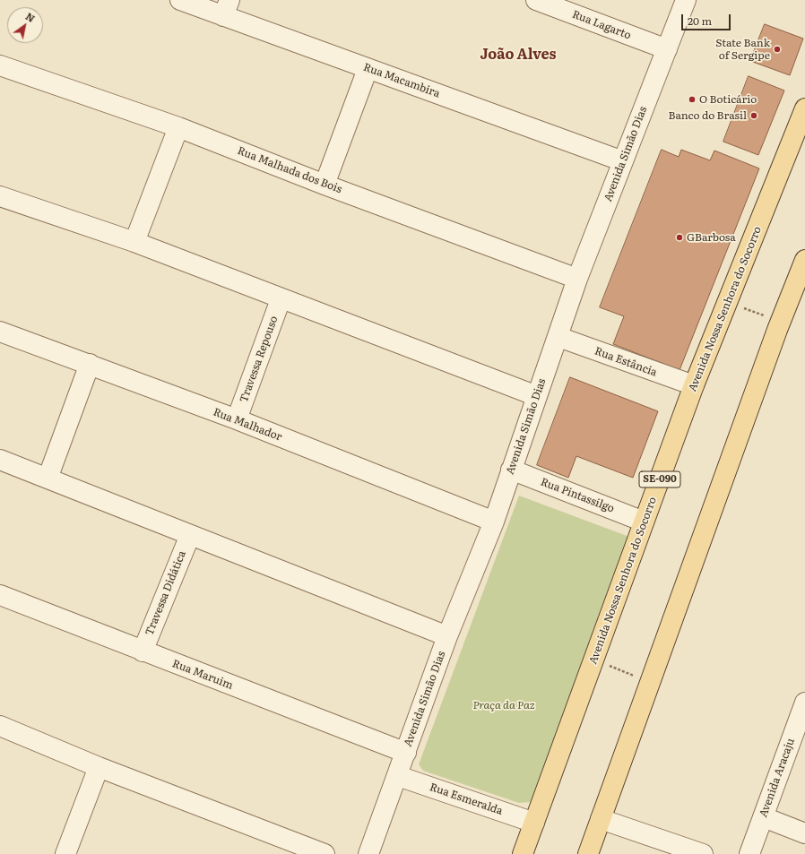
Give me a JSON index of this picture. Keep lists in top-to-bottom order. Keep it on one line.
{"streets":{"main road":["Avenida Nossa Senhora do Socorro","SE-090"],"street":["Rua Lagarto","Rua Macambira","Avenida Simão Dias","Rua Malhada dos Bois","Travessa Repouso","Rua Estância","Rua Malhador","Rua Pintassilgo","Travessa Didática","Rua Maruim","Avenida Aracaju","Rua Esmeralda"]},"crossings":[["Rua Lagarto","Avenida Simão Dias"],["Rua Macambira","Avenida Simão Dias"],["Avenida Simão Dias","Rua Malhada dos Bois"],["Avenida Simão Dias","Rua Estância"],["Avenida Simão Dias","Rua Malhador"],["Avenida Simão Dias","Rua Pintassilgo"],["Avenida Simão Dias","Rua Maruim"],["Avenida Simão Dias","Rua Esmeralda"],["Avenida Nossa Senhora do Socorro","Rua Estância"],["Avenida Nossa Senhora do Socorro","Rua Pintassilgo"],["Avenida Nossa Senhora do Socorro","Rua Esmeralda"],["Travessa Repouso","Rua Malhador"],["Travessa Didática","Rua Maruim"]],"districts":["João Alves"],"parks":["Praça da Paz"],"places":["State Bank of Sergipe","O Boticário","Banco do Brasil","GBarbosa"],"scale_bar":"20 m","north":"top right"}
